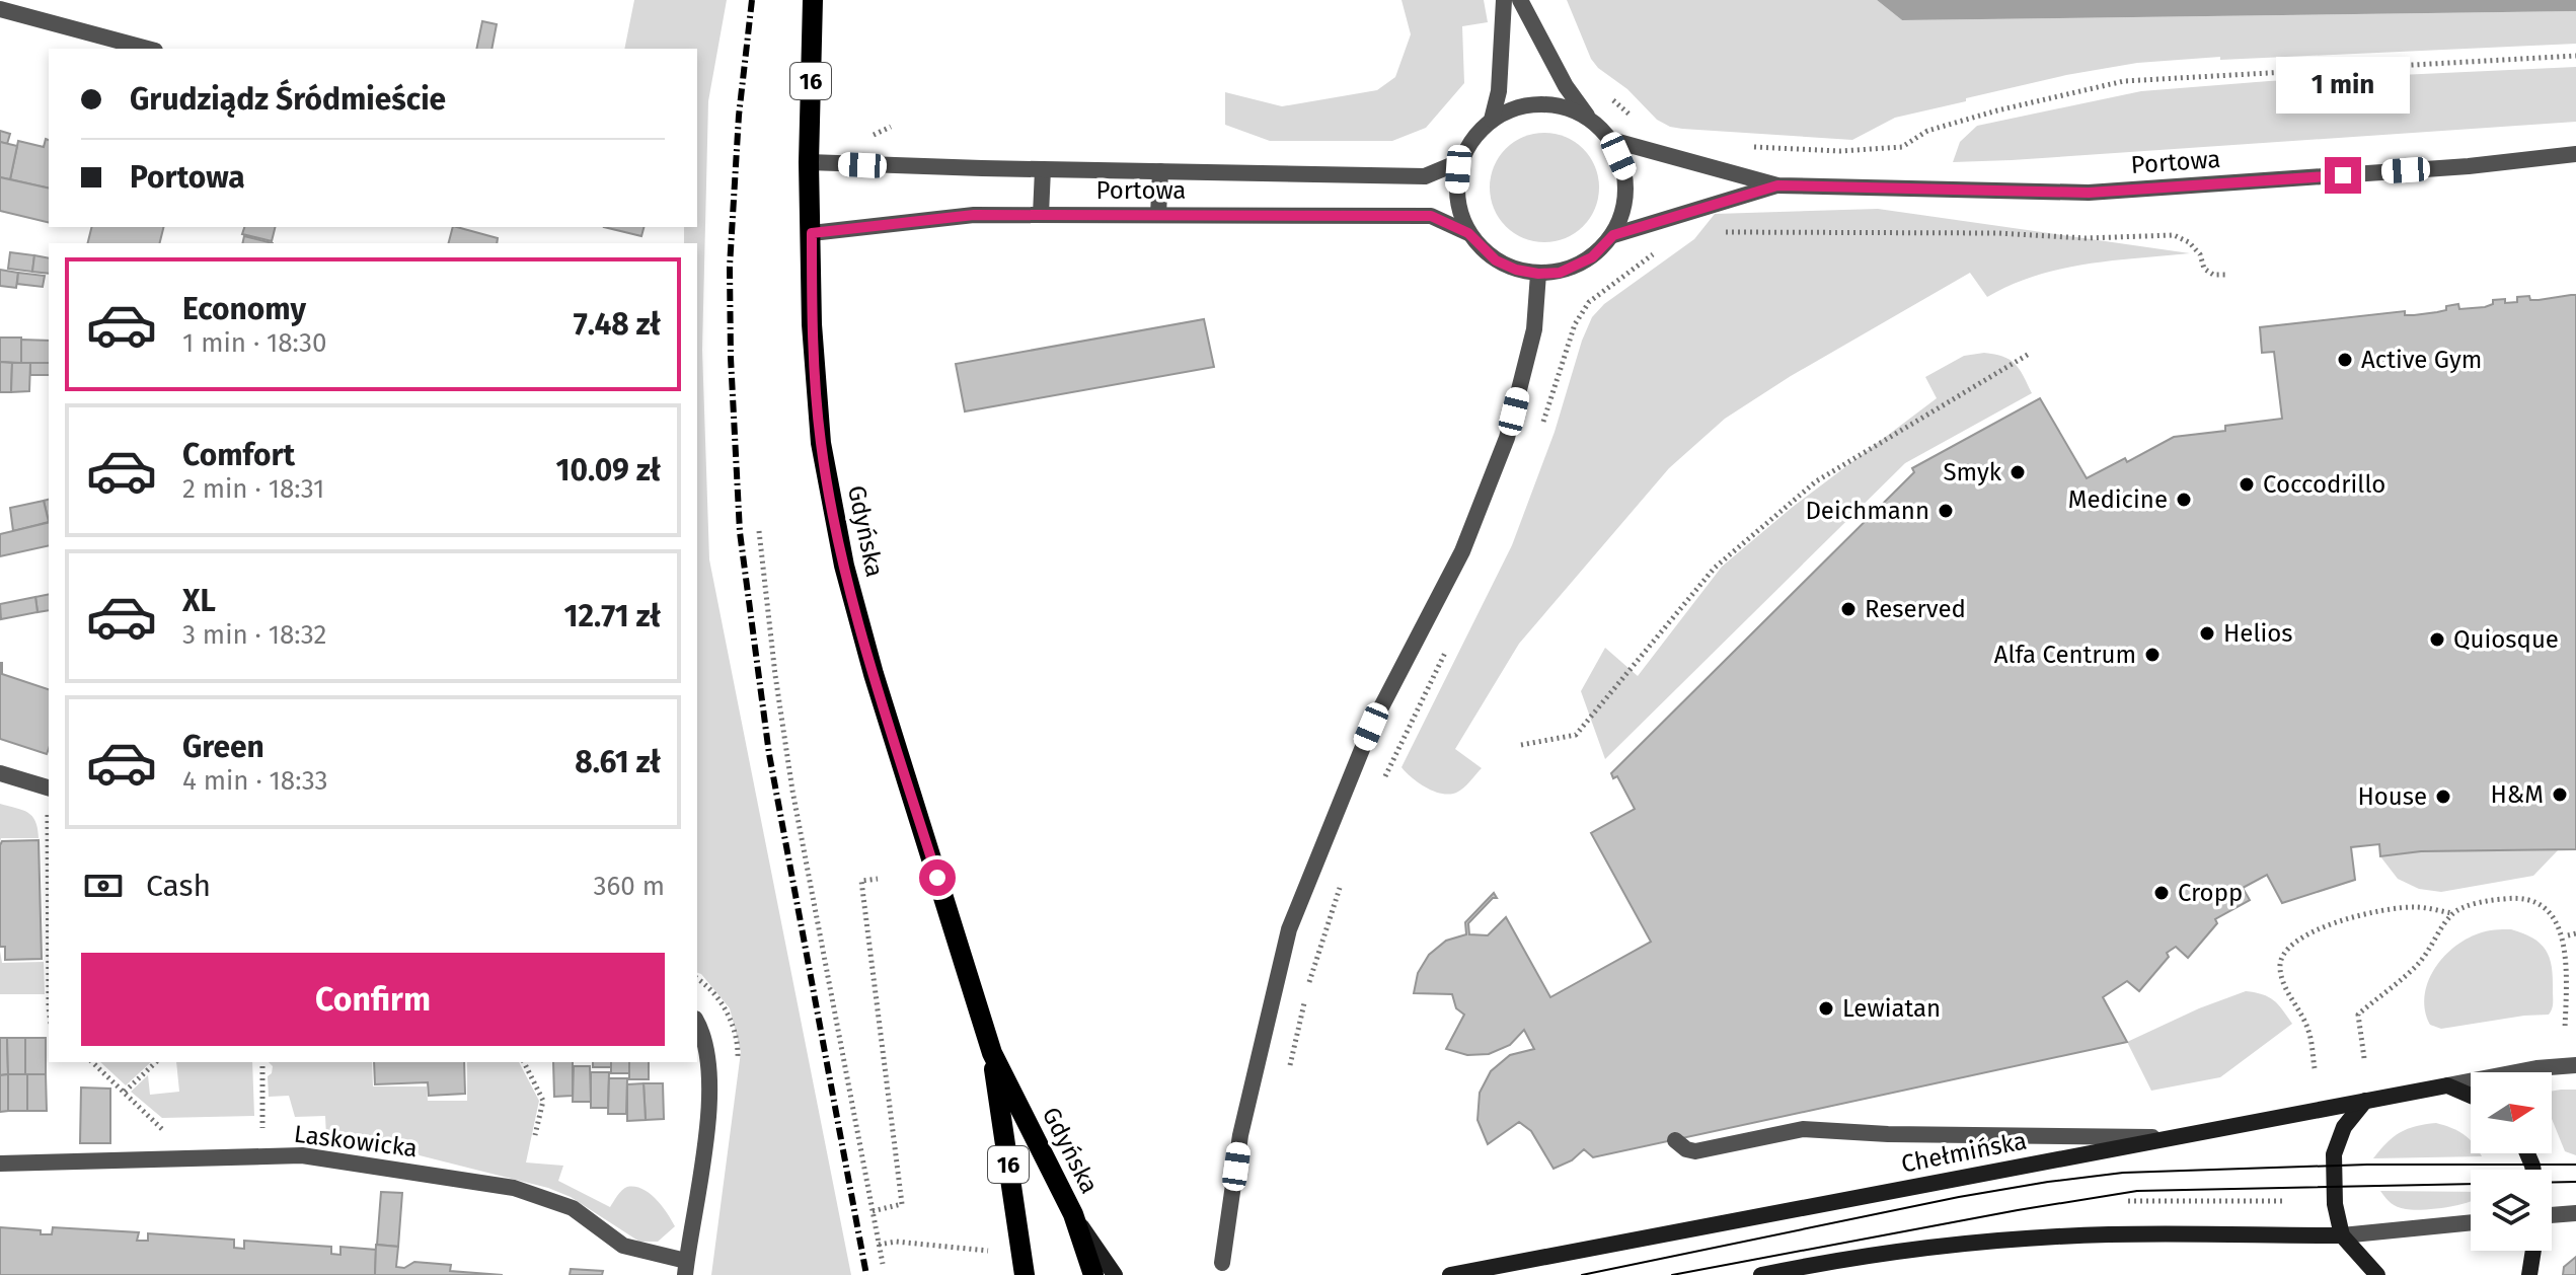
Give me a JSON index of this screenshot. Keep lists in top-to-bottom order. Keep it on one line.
{"streets":{"main road":["16","Gdyńska","Chełmińska"],"street":["Portowa","Laskowicka"]},"crossings":[["Portowa","Gdyńska"]],"places":["Active Gym","Smyk","Coccodrillo","Medicine","Deichmann","Reserved","Helios","Quiosque","Alfa Centrum","H&M","House","Cropp","Lewiatan"],"north":"right","page":{"banner":["Grudziądz Śródmieście","Portowa"],"bubble":"1 min","list":[{"name":"Economy","note":"1 min · 18:30","value":"7.48 zł"},{"name":"Comfort","note":"2 min · 18:31","value":"10.09 zł"},{"name":"XL","note":"3 min · 18:32","value":"12.71 zł"},{"name":"Green","note":"4 min · 18:33","value":"8.61 zł"}],"pay":["Cash","360 m"],"buttons":"Confirm"}}
